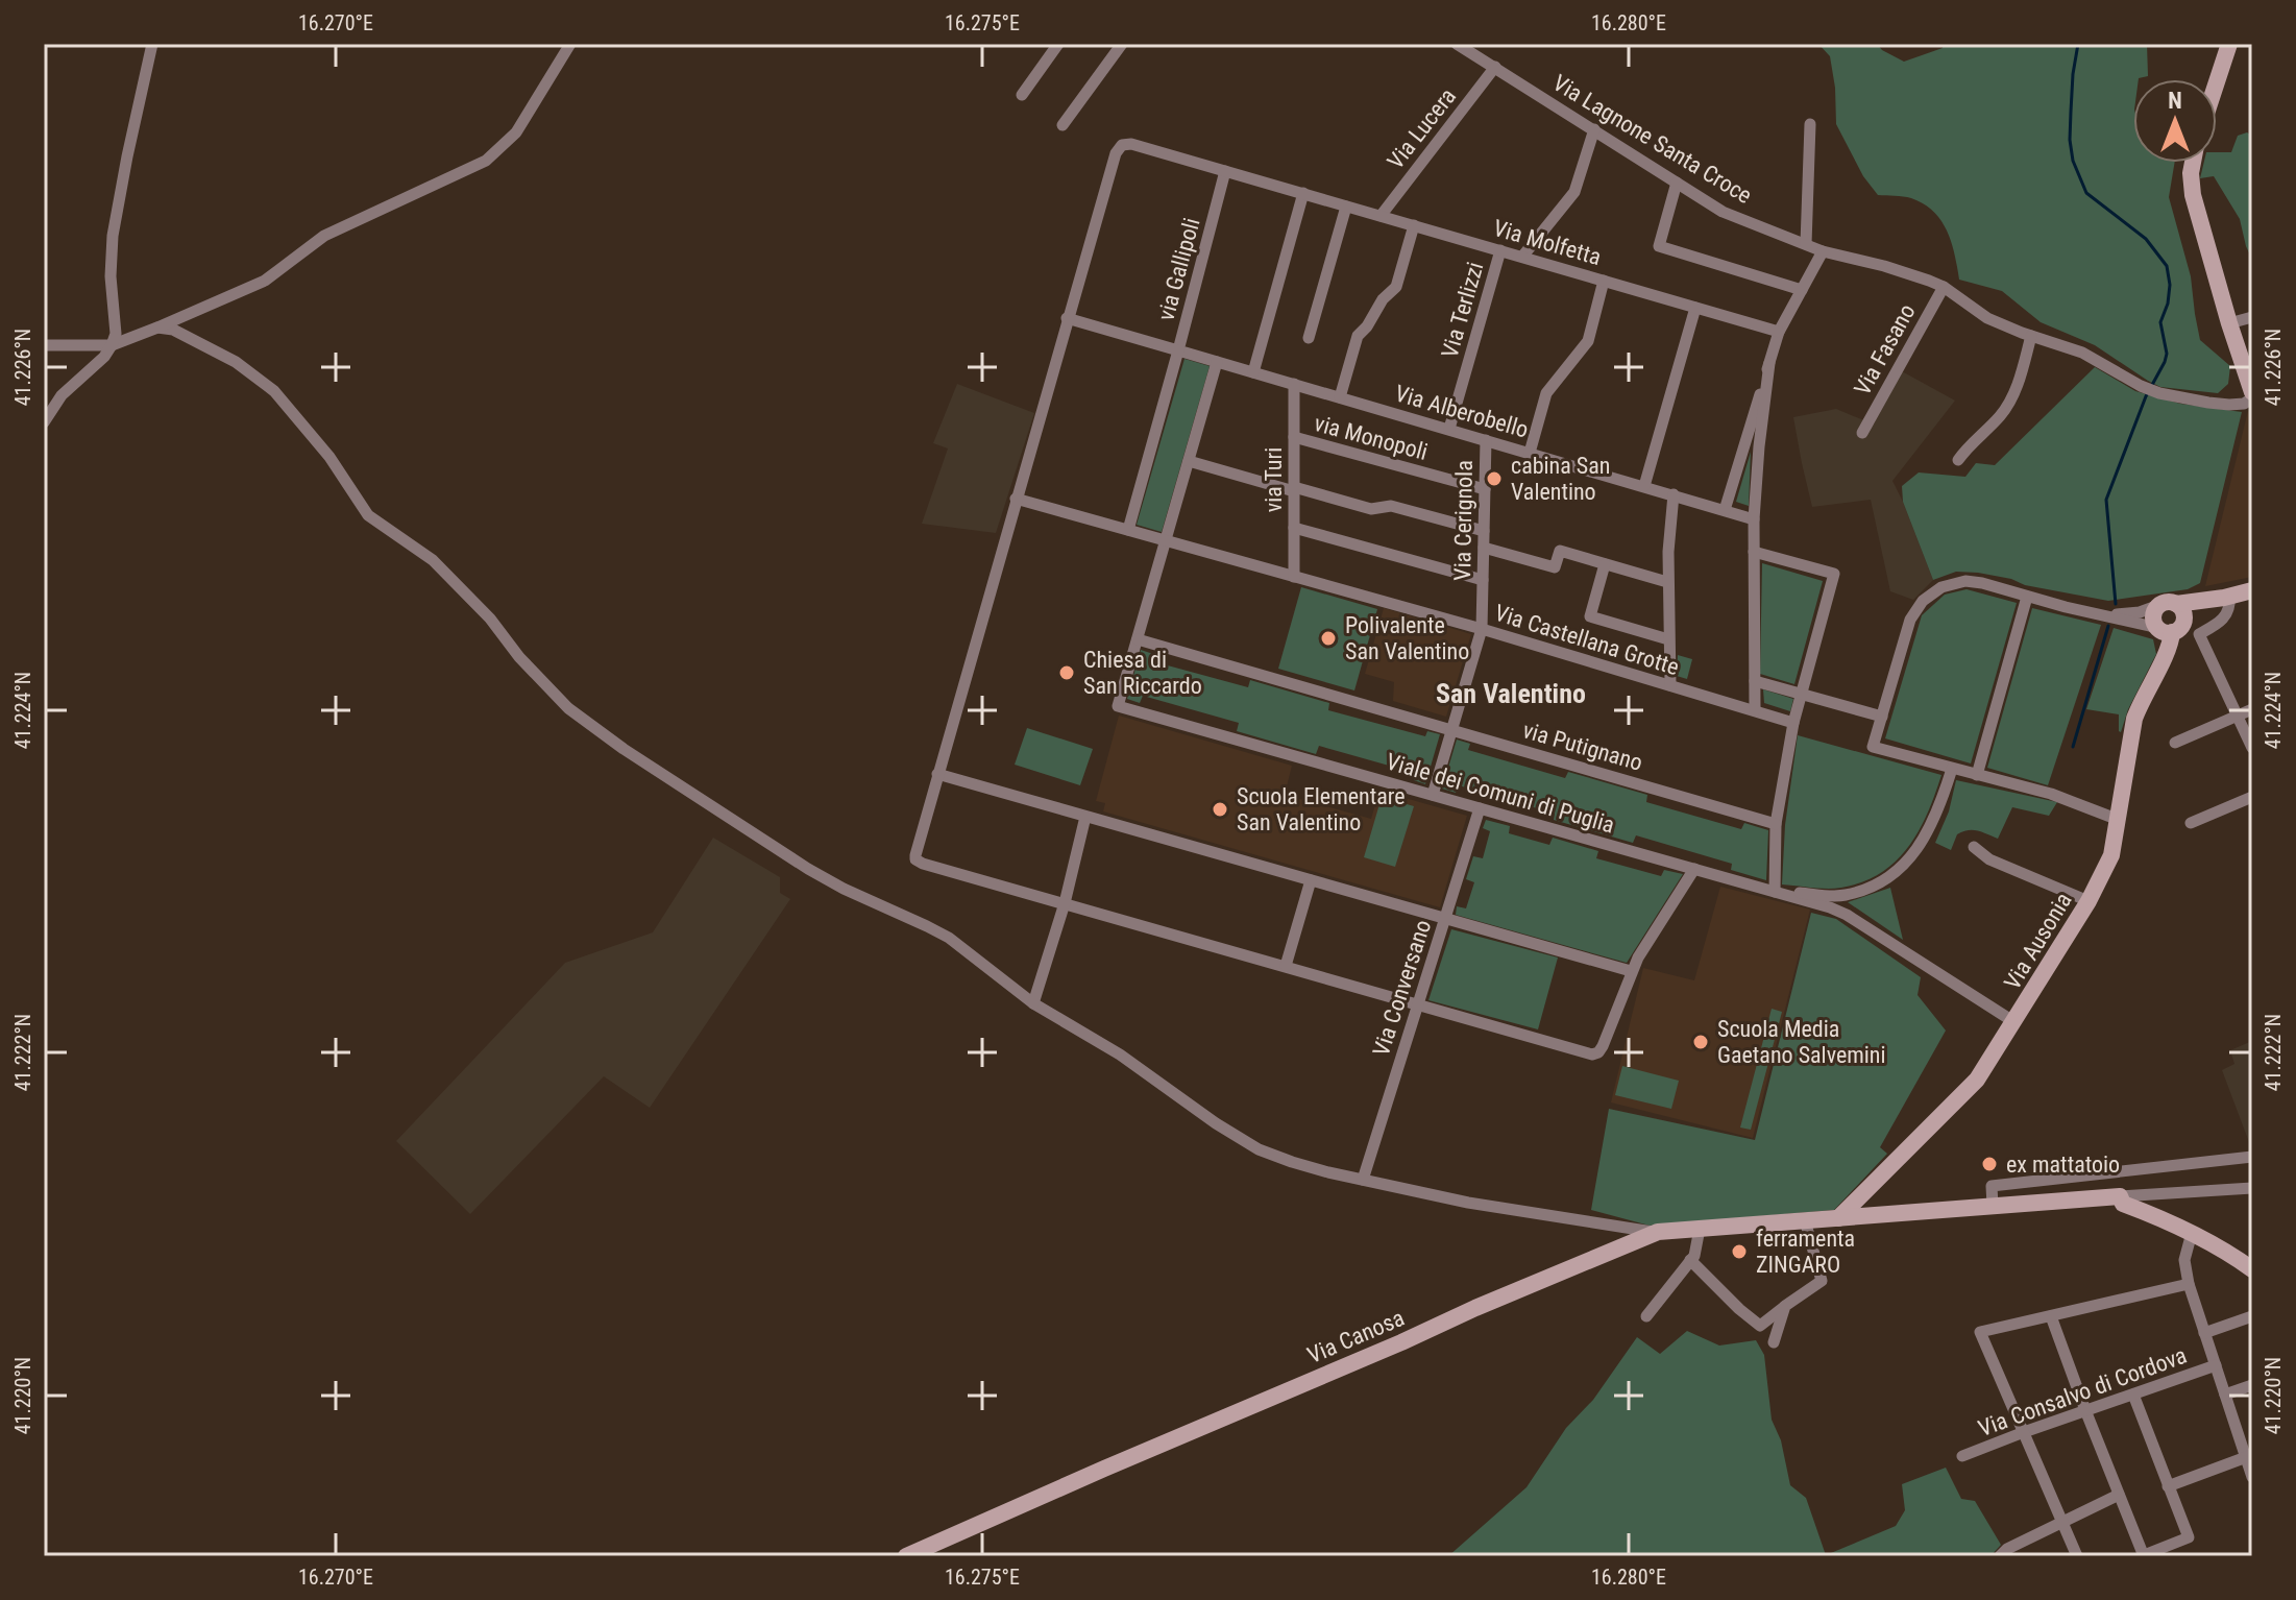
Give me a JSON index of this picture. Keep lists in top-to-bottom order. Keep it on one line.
{"streets":{"main road":["Via Ausonia","Via Canosa"],"street":["Via Lucera","Via Lagnone Santa Croce","Via Molfetta","via Gallipoli","Via Terlizzi","Via Fasano","Via Alberobello","via Monopoli","via Turi","Via Cerignola","Via Castellana Grotte","via Putignano","Viale dei Comuni di Puglia","Via Conversano","Via Consalvo di Cordova"]},"crossings":[["Via Lucera","Via Lagnone Santa Croce"],["Via Lucera","Via Molfetta"],["Via Lagnone Santa Croce","Via Fasano"],["Via Molfetta","Via Terlizzi"],["via Gallipoli","Via Alberobello"],["via Gallipoli","Viale dei Comuni di Puglia"],["Via Terlizzi","Via Alberobello"],["Via Alberobello","via Turi"],["Via Alberobello","Via Cerignola"],["via Monopoli","via Turi"],["via Monopoli","Via Cerignola"],["via Turi","Via Castellana Grotte"],["Via Cerignola","Via Castellana Grotte"],["Via Cerignola","via Putignano"],["Via Cerignola","Viale dei Comuni di Puglia"],["Via Castellana Grotte","Viale dei Comuni di Puglia"],["via Putignano","Viale dei Comuni di Puglia"],["Viale dei Comuni di Puglia","Via Ausonia"],["Viale dei Comuni di Puglia","Via Conversano"],["Via Ausonia","Via Canosa"]],"districts":["San Valentino"],"places":["cabina San Valentino","Polivalente San Valentino","Chiesa di San Riccardo","Scuola Elementare San Valentino","Scuola Media Gaetano Salvemini","ex mattatoio","ferramenta ZINGARO"],"north":"top","coordinates":["16.270°E","16.275°E","16.280°E","41.226°N","41.224°N","41.222°N","41.220°N"]}
